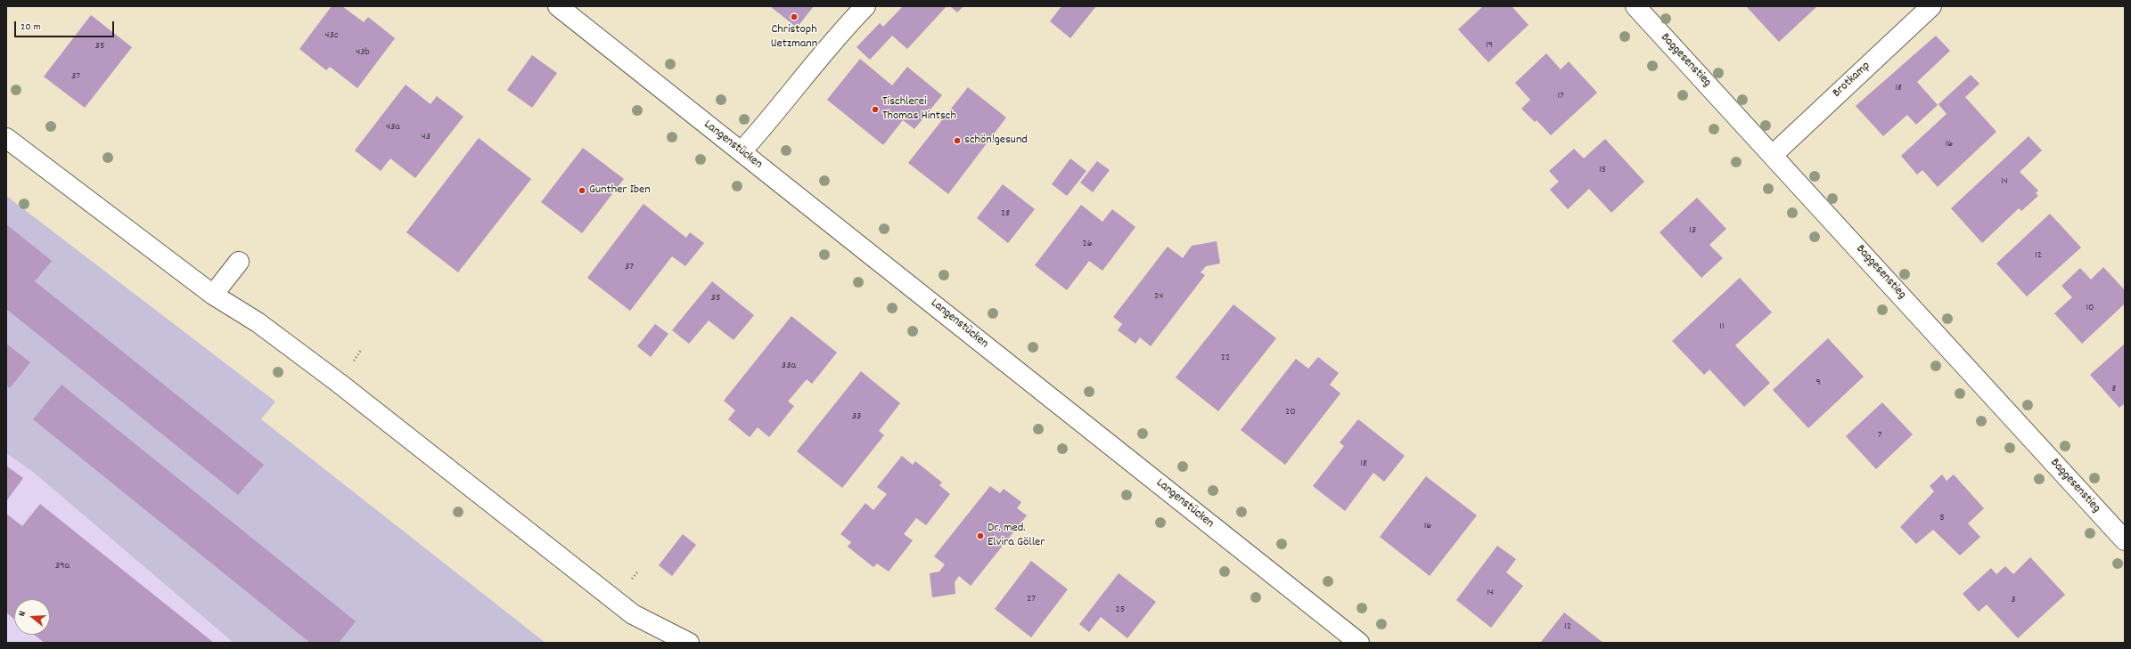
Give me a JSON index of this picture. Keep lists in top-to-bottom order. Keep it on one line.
{"streets":{"street":["Baggesenstieg","Brotkamp","Langenstücken"]},"crossings":[["Baggesenstieg","Brotkamp"]],"places":["Christoph Uetzmann","Tischlerei Thomas Hintsch","schön!gesund","Gunther Iben","Dr. med. Elvira Göller"],"house_numbers":["43c","19","35","43b","37","18","17","43a","43","16","15","14","28","13","26","12","37","24","35","10","11","22","33a","9","8","20","33","7","18","5","16","39a","14","27","3","25","12"],"scale_bar":"20 m","north":"left"}
